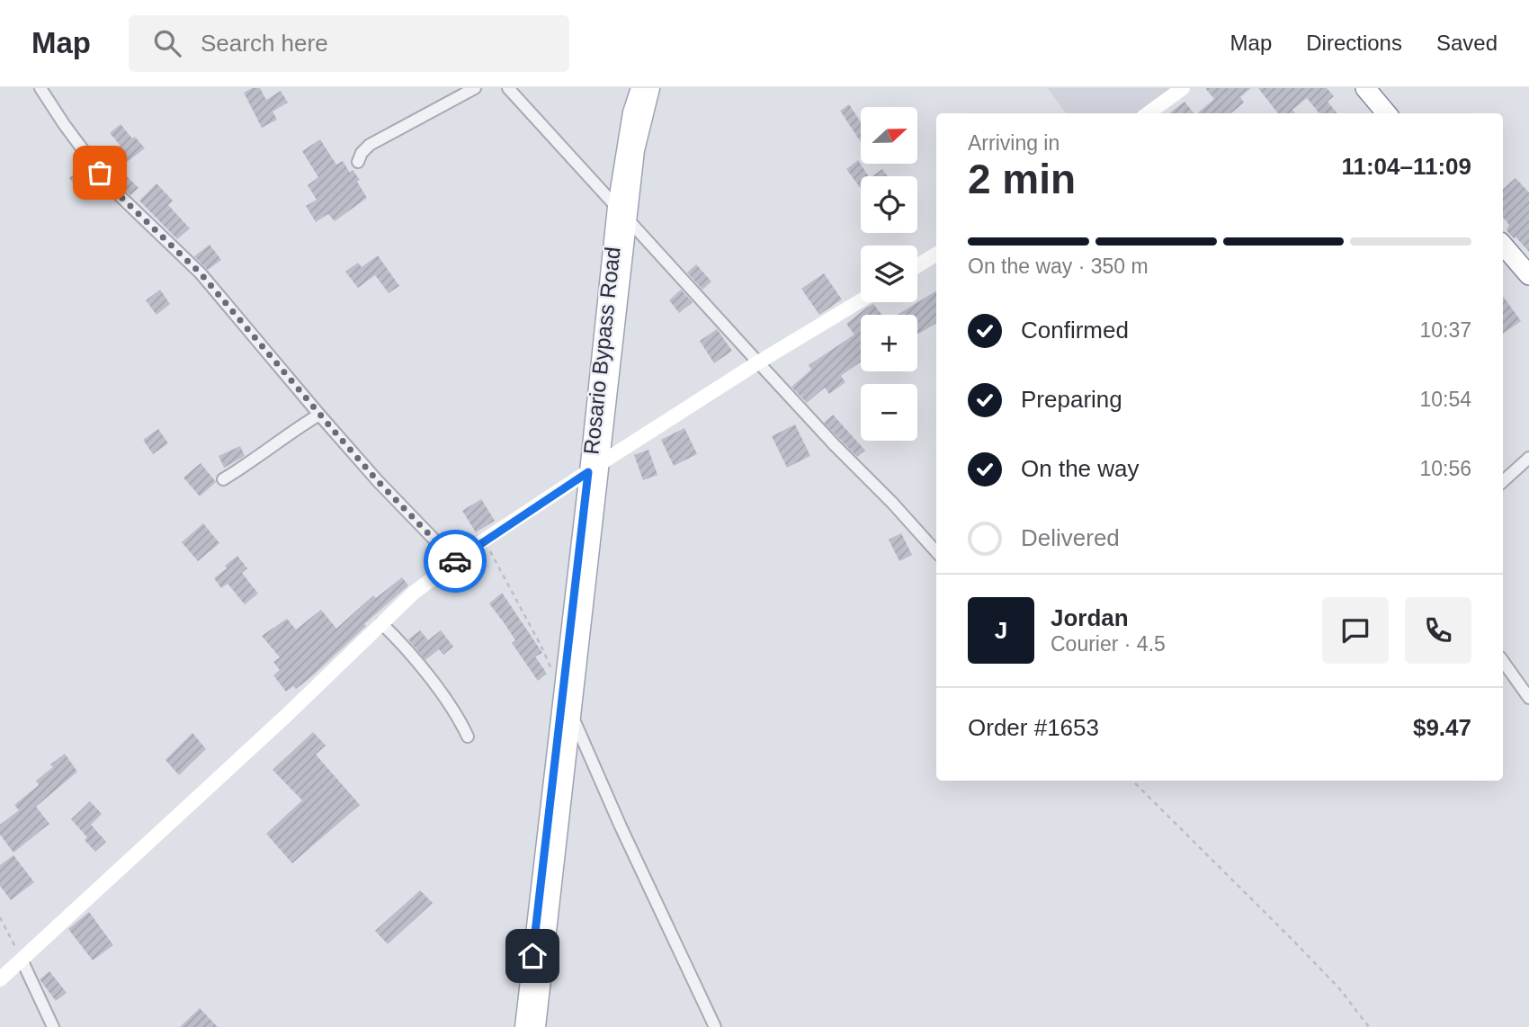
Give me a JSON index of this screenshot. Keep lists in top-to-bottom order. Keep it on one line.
{"streets":{"main road":["Rosario Bypass Road"]},"north":"right","page":{"header":"Map","search":"Search here","nav":["Map","Directions","Saved"],"map_buttons":["+","−"],"heading":["2 min","Arriving in","11:04–11:09"],"panel":["Jordan","Courier · 4.5","Order #1653","$9.47"],"bar":"On the way · 350 m","list":[["Confirmed","10:37"],["Preparing","10:54"],["On the way","10:56"],"Delivered"],"round":"J"}}
